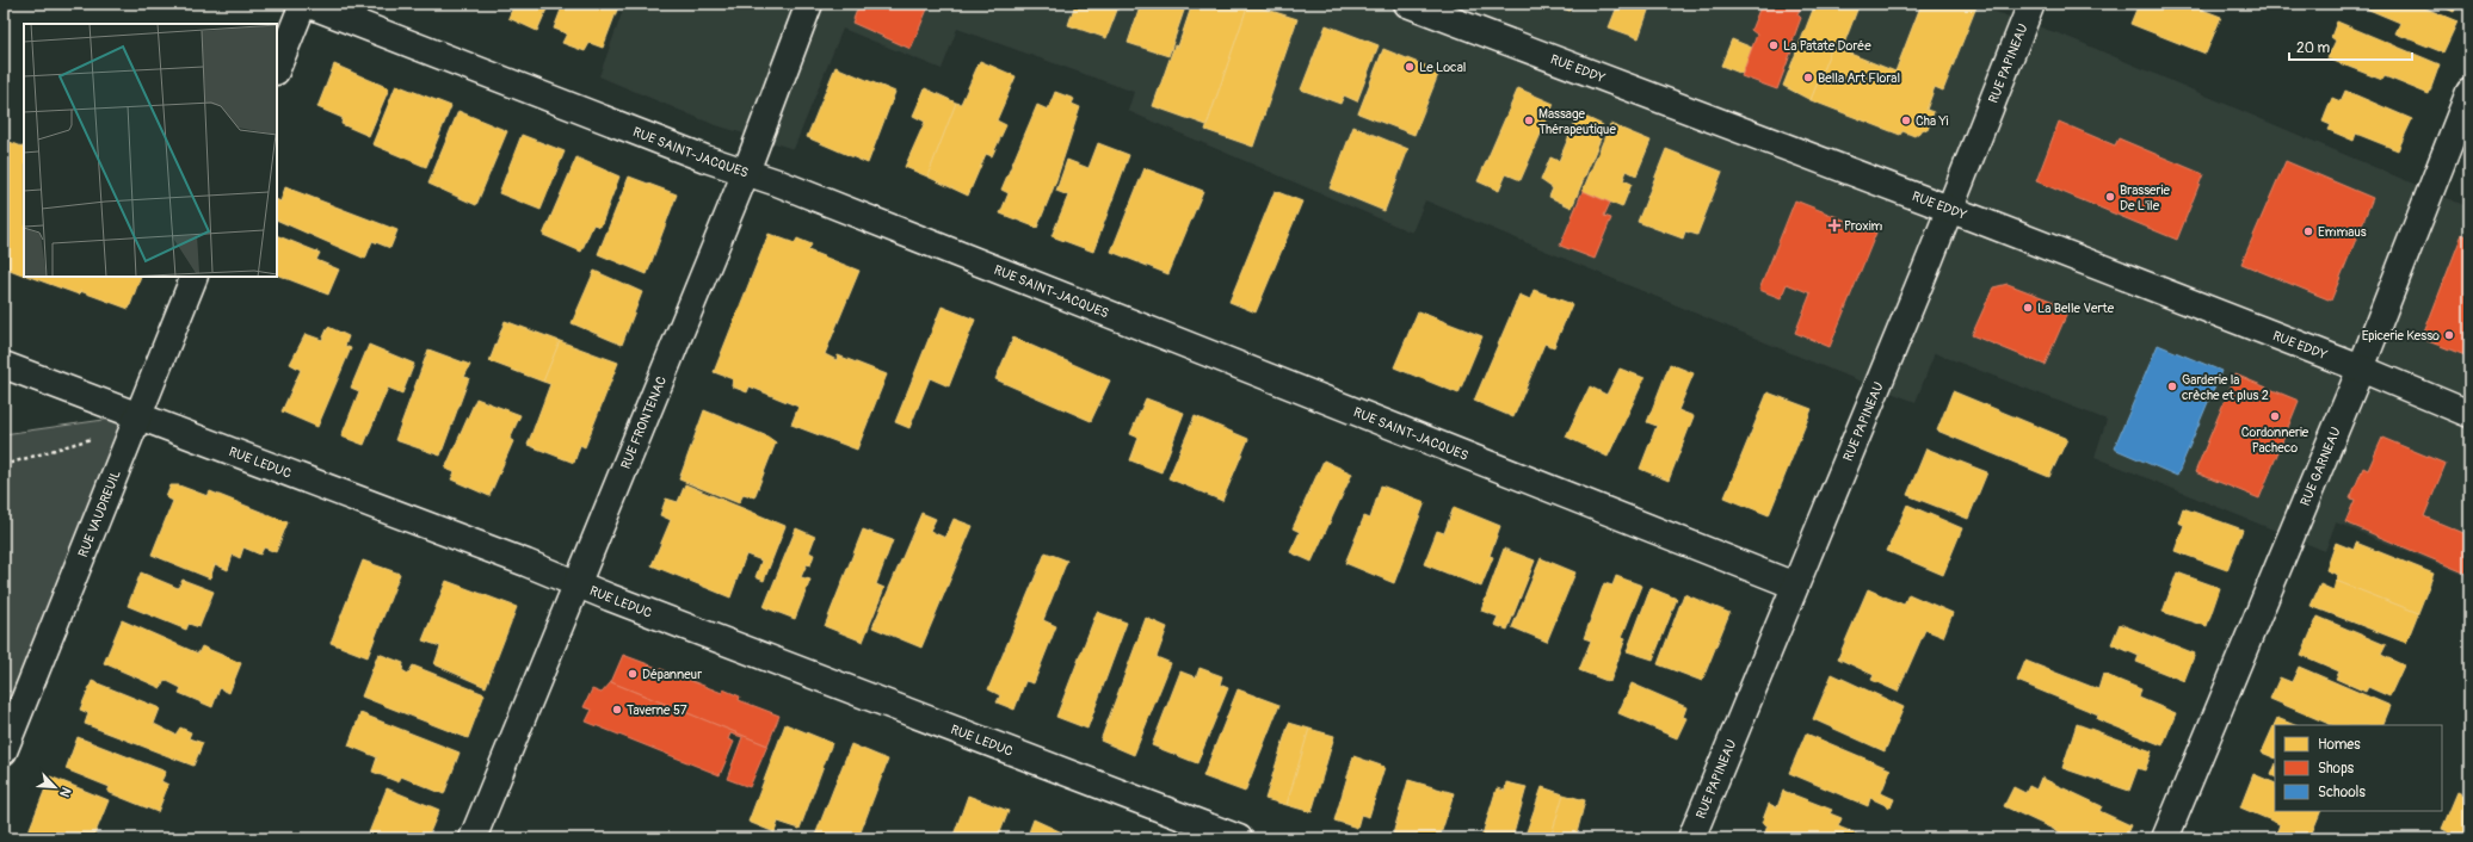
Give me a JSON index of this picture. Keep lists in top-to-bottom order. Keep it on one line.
{"streets":{"street":["RUE PAPINEAU","RUE EDDY","RUE SAINT-JACQUES","RUE FRONTENAC","RUE LEDUC","RUE GARNEAU","RUE VAUDREUIL"]},"crossings":[["RUE PAPINEAU","RUE EDDY"],["RUE PAPINEAU","RUE SAINT-JACQUES"],["RUE EDDY","RUE GARNEAU"],["RUE SAINT-JACQUES","RUE FRONTENAC"],["RUE FRONTENAC","RUE LEDUC"],["RUE LEDUC","RUE VAUDREUIL"]],"places":{"other":["La Patate Dorée","Le Local","Bella Art Floral","Massage Thérapeutique","Cha Yi","Brasserie De L'ile","Emmaus","La Belle Verte","Epicerie Kesso","Garderie la crèche et plus 2","Cordonnerie Pacheco","Dépanneur","Taverne 57"],"health":["Proxim"]},"legend":["Homes","Shops","Schools"],"scale_bar":"20 m","north":"bottom right"}
